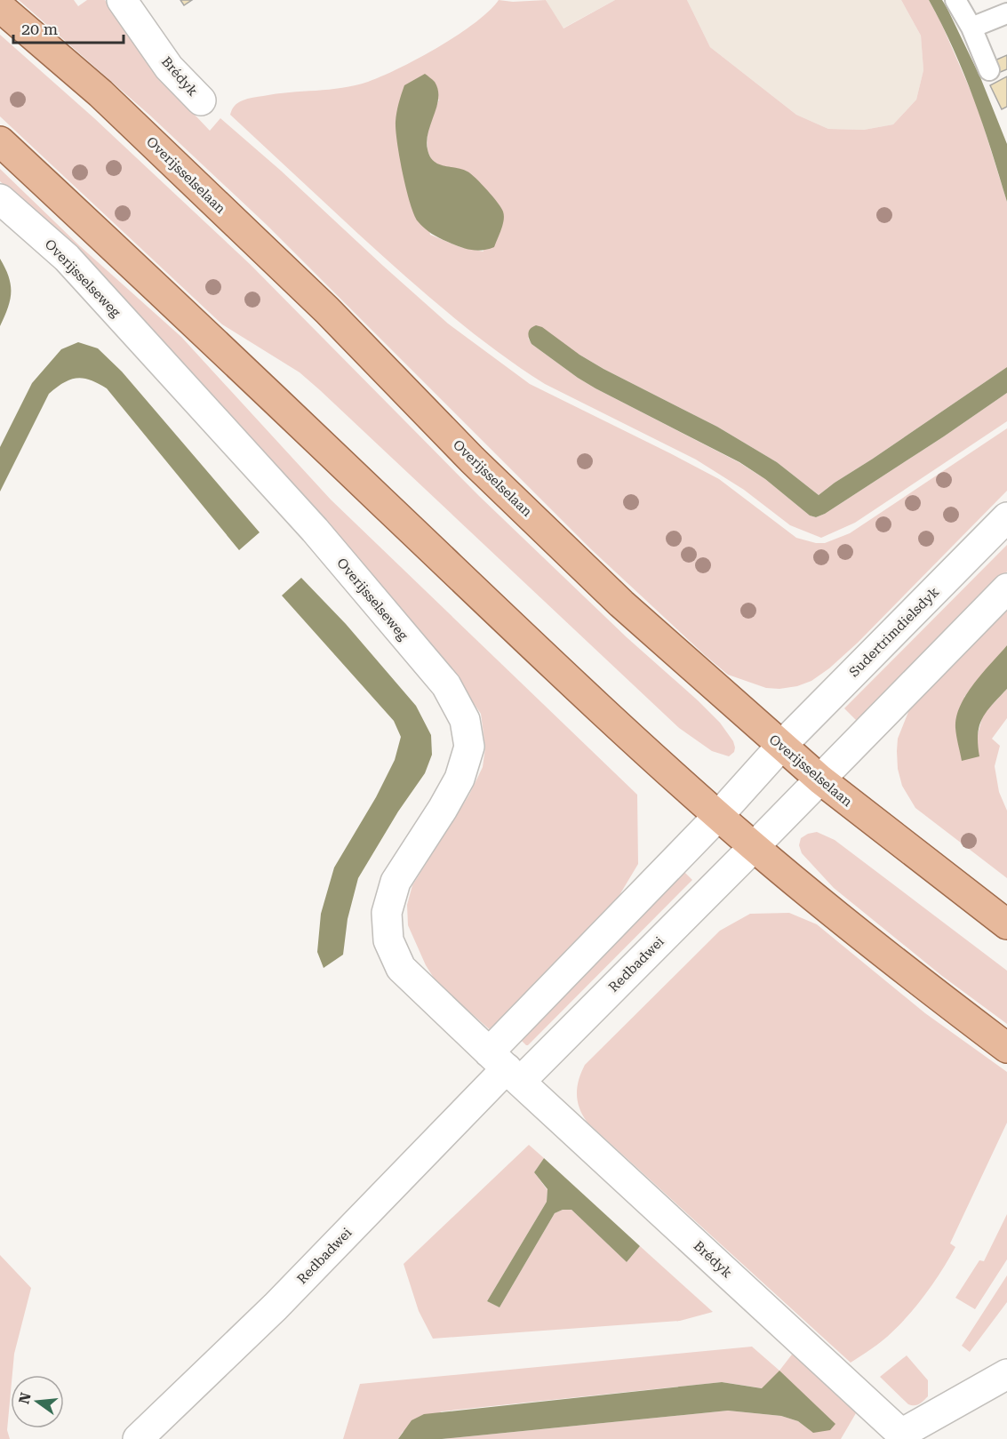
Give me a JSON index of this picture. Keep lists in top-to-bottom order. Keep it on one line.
{"streets":{"main road":["Overijsselselaan"],"street":["Brédyk","Overijsselseweg","Sudertrimdielsdyk","Redbadwei"]},"crossings":[["Brédyk","Overijsselseweg"],["Brédyk","Redbadwei"],["Overijsselselaan","Sudertrimdielsdyk"],["Overijsselselaan","Redbadwei"],["Overijsselseweg","Redbadwei"],["Sudertrimdielsdyk","Redbadwei"]],"scale_bar":"20 m","north":"left"}
